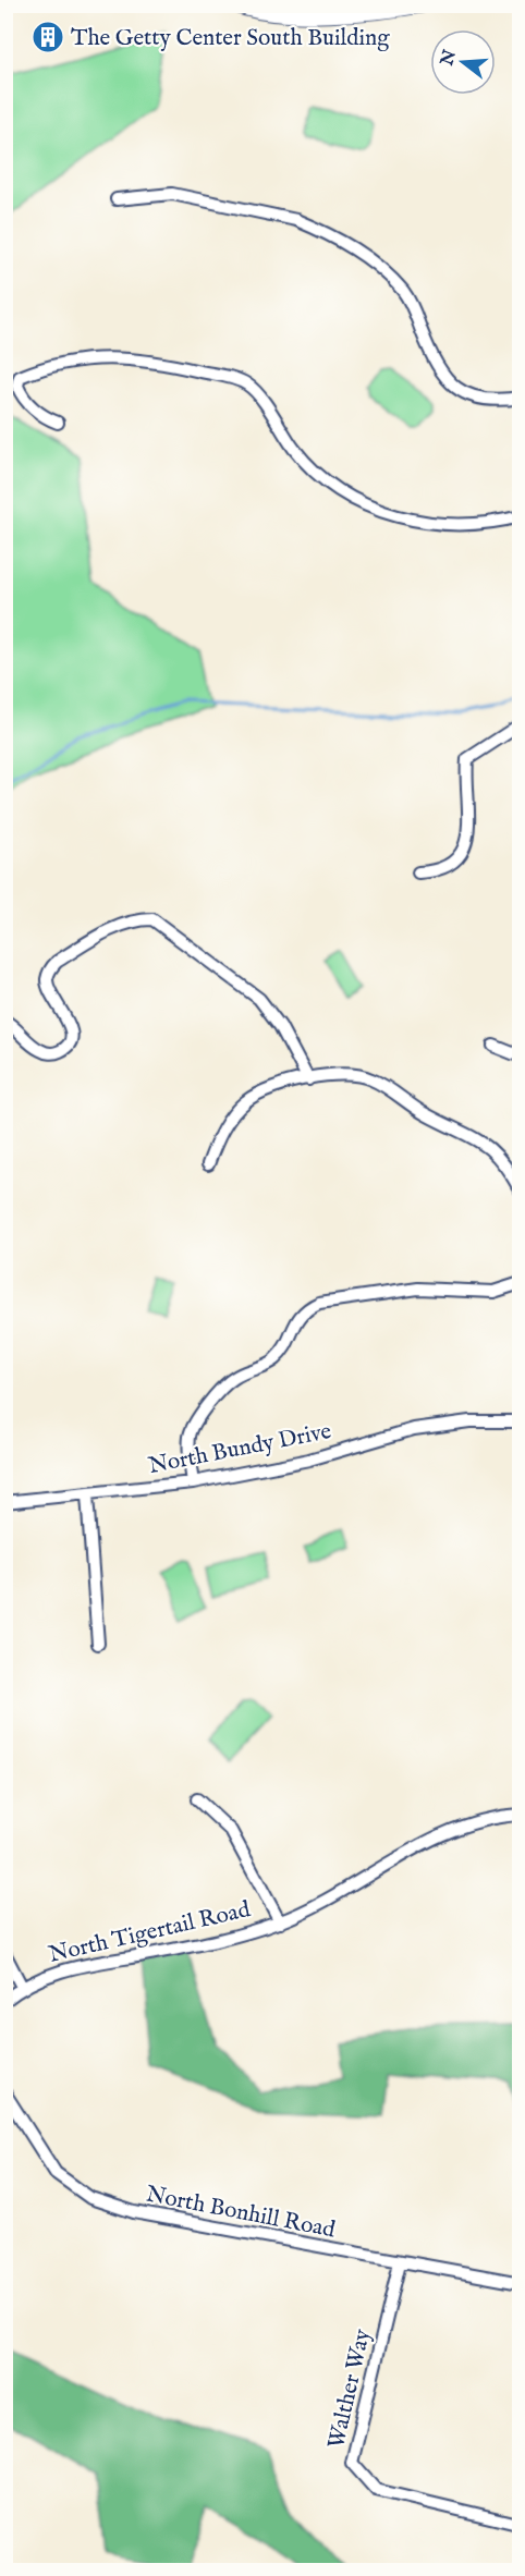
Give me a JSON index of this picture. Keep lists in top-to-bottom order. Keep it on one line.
{"streets":{"street":["North Bundy Drive","North Tigertail Road","North Bonhill Road","Walther Way"]},"crossings":[["North Bonhill Road","Walther Way"]],"places":{"building":["The Getty Center South Building"]},"north":"left"}
